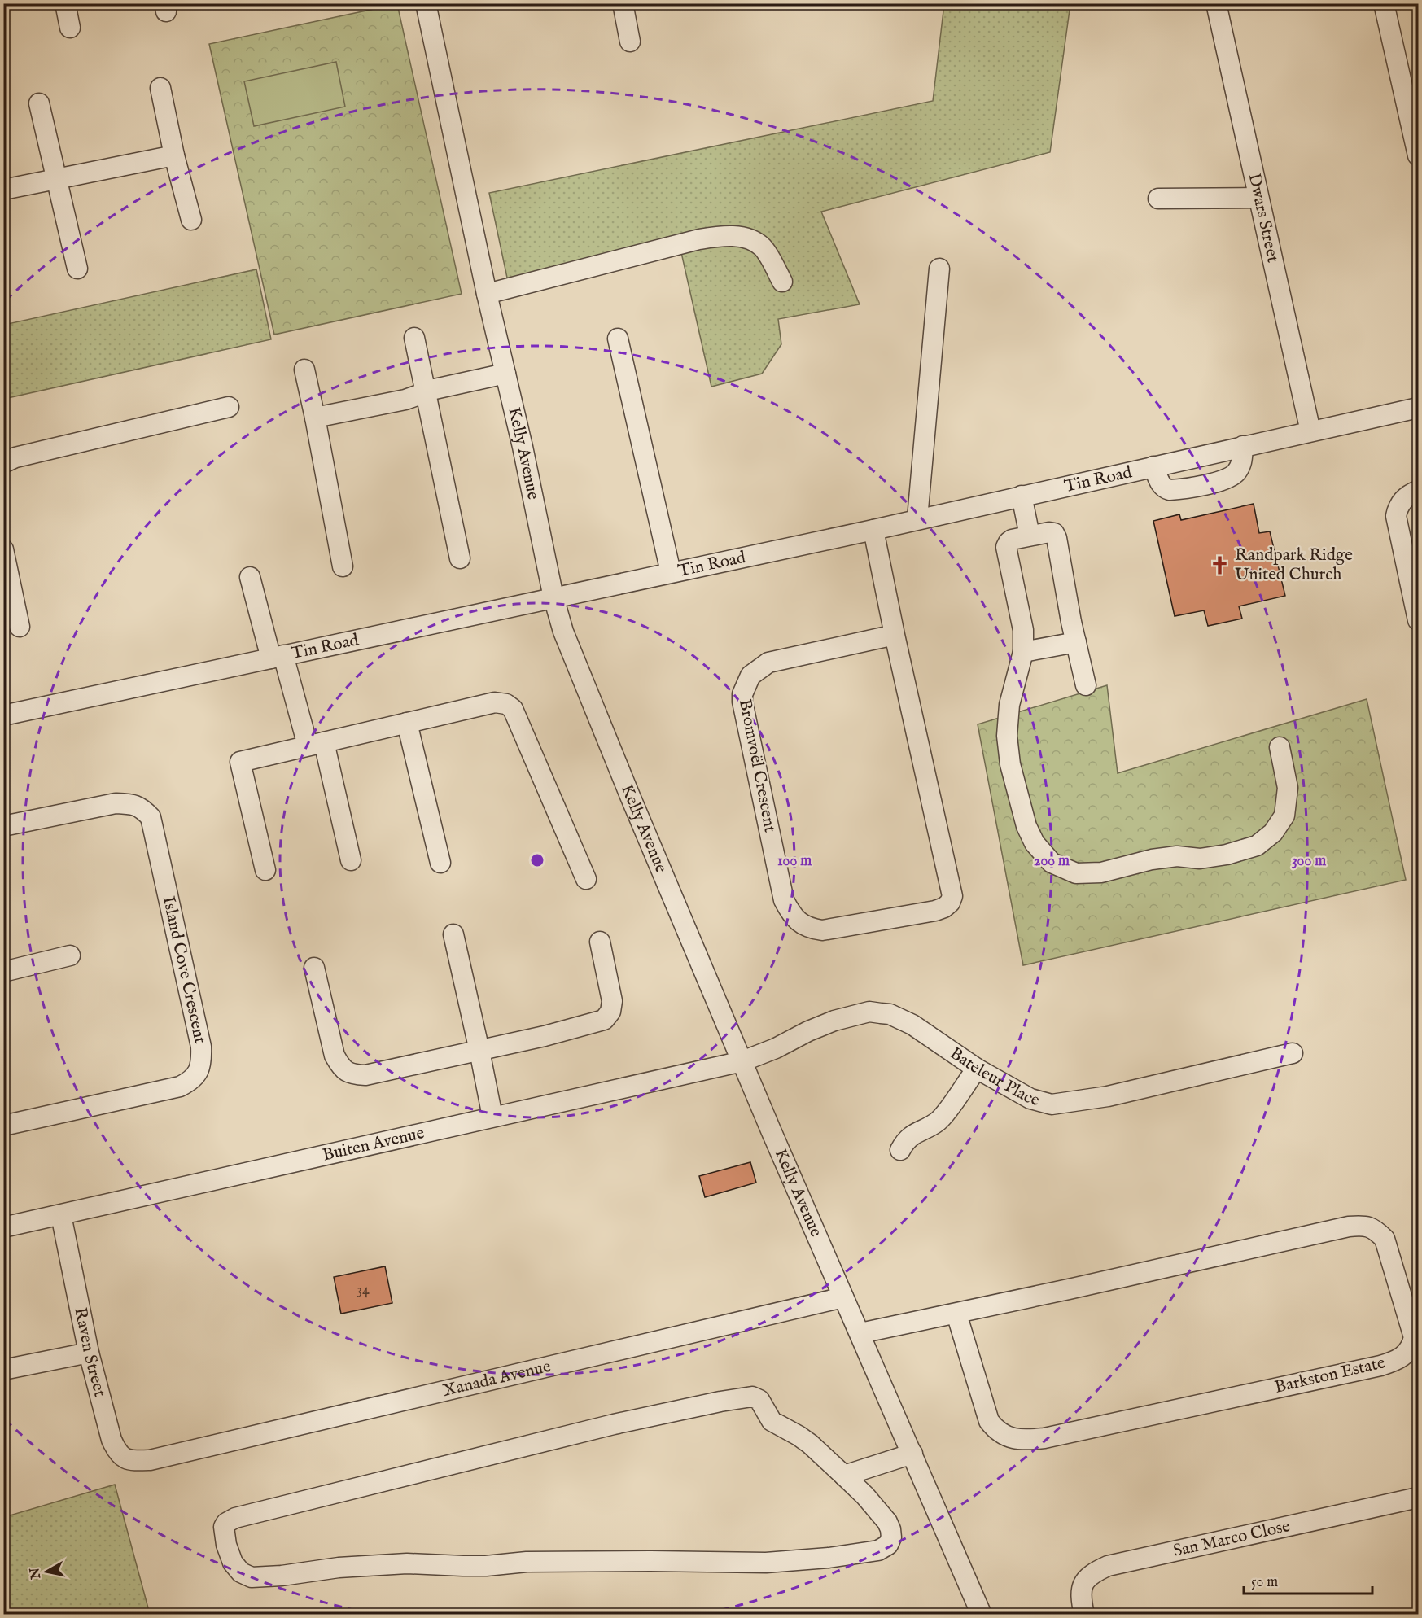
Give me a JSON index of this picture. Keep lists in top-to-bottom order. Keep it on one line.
{"streets":{"street":["Dwars Street","Kelly Avenue","Tin Road","Bromvoël Crescent","Island Cove Crescent","Bateleur Place","Buiten Avenue","Raven Street","Barkston Estate","Xanada Avenue","San Marco Close"]},"crossings":[["Dwars Street","Tin Road"],["Kelly Avenue","Tin Road"],["Kelly Avenue","Bateleur Place"],["Kelly Avenue","Buiten Avenue"],["Kelly Avenue","Barkston Estate"],["Kelly Avenue","Xanada Avenue"],["Tin Road","Bromvoël Crescent"],["Bateleur Place","Buiten Avenue"],["Buiten Avenue","Raven Street"],["Raven Street","Xanada Avenue"]],"places":{"church":["Randpark Ridge United Church"]},"house_numbers":["34"],"scale_bar":"50 m","north":"left","rings":["100 m","200 m","300 m"]}
